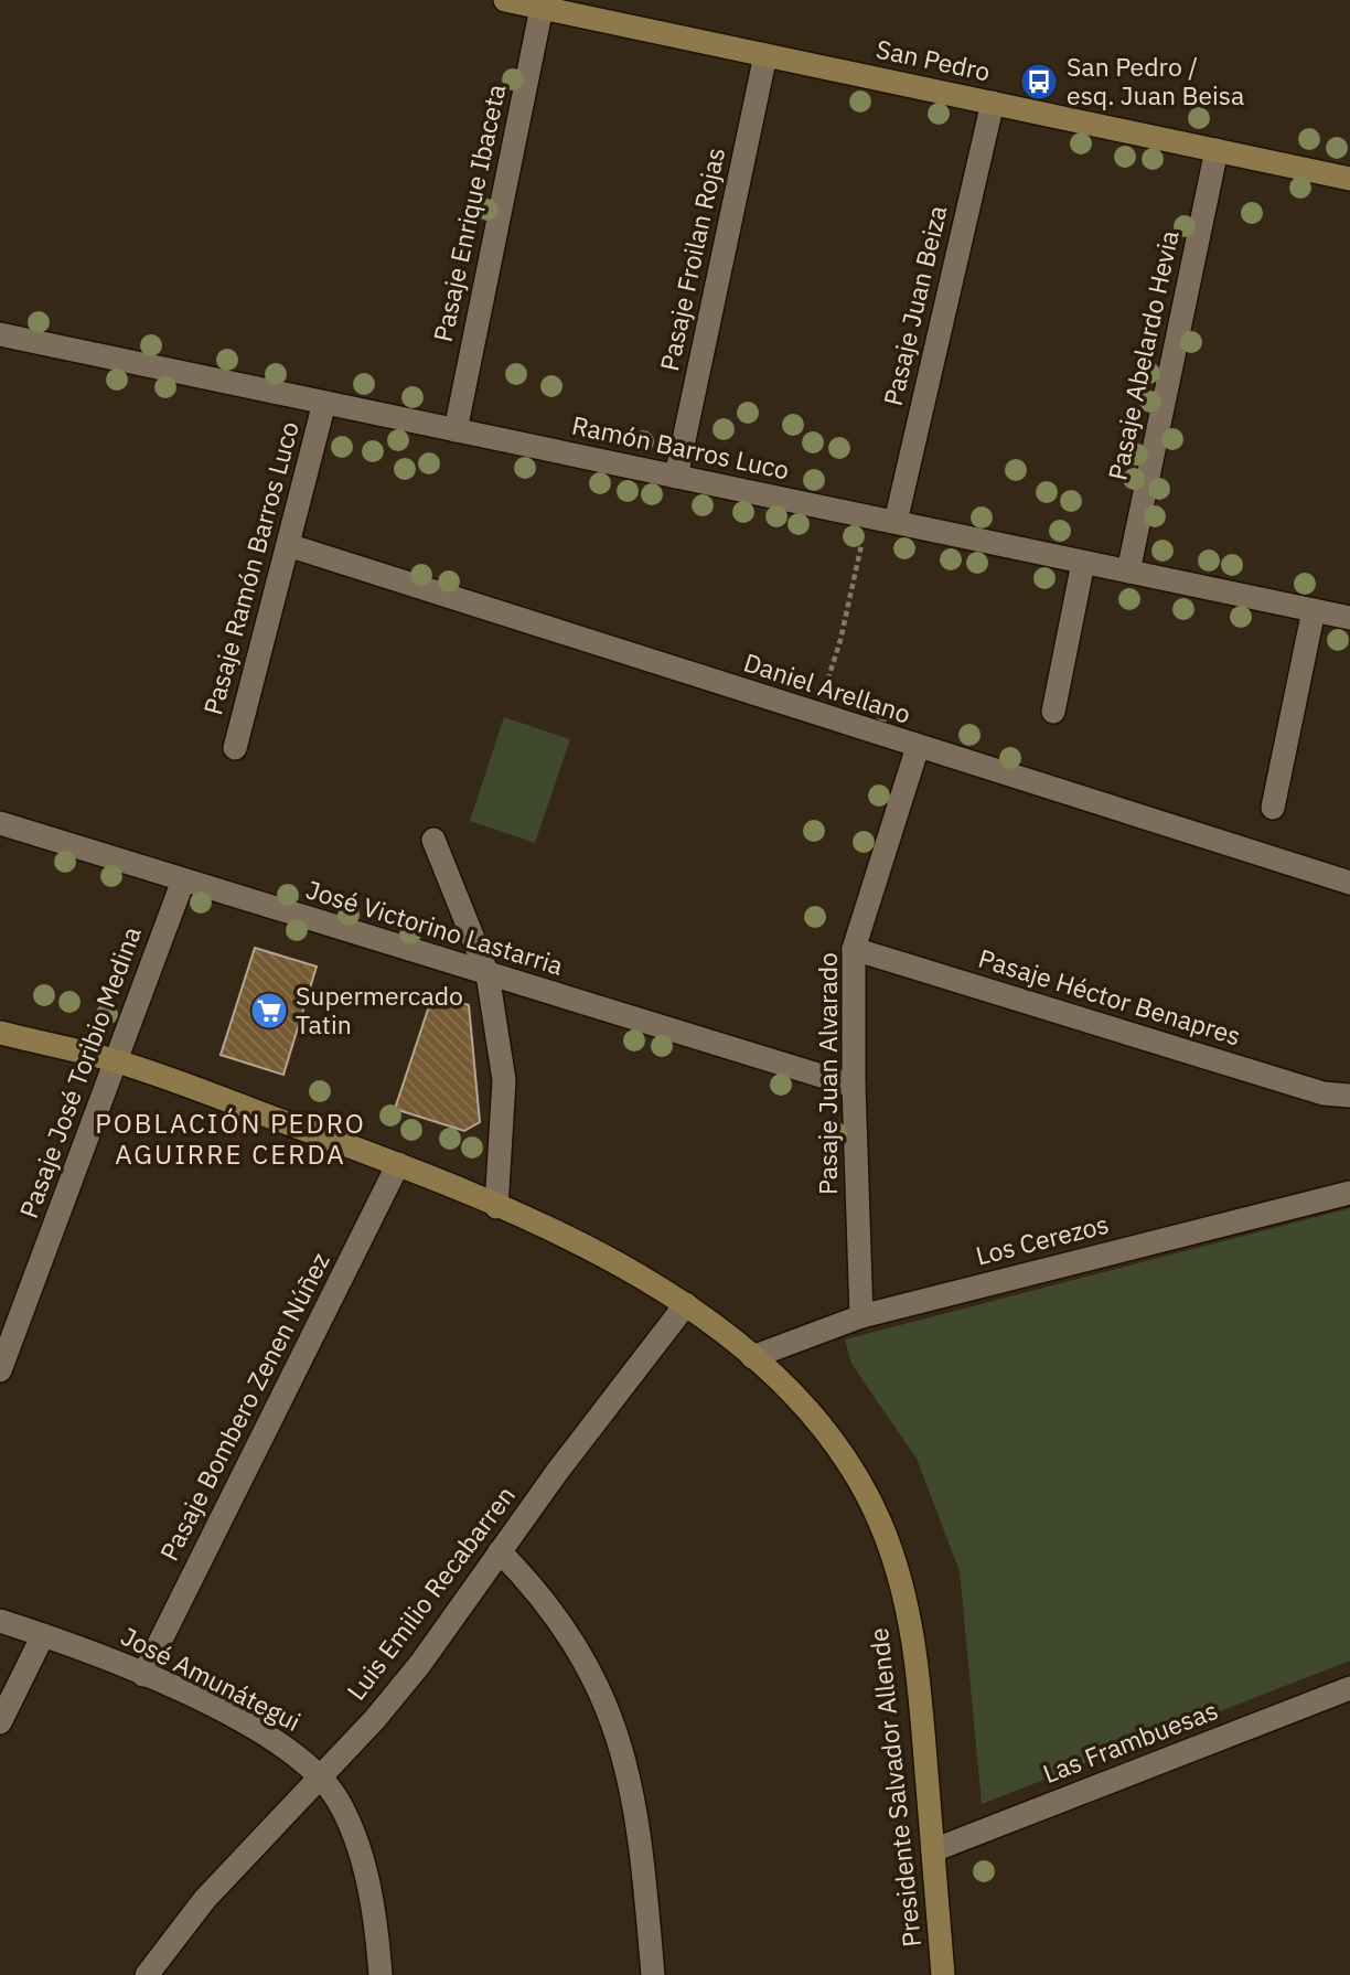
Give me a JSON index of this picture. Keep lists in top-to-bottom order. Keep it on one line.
{"streets":{"main road":["San Pedro","Presidente Salvador Allende"],"street":["Pasaje Enrique Ibaceta","Pasaje Froilan Rojas","Pasaje Juan Beiza","Pasaje Abelardo Hevia","Ramón Barros Luco","Pasaje Ramón Barros Luco","Daniel Arellano","José Victorino Lastarria","Pasaje Héctor Benapres","Pasaje José Toribio Medina","Pasaje Juan Alvarado","Los Cerezos","Pasaje Bombero Zenen Núñez","Luis Emilio Recabarren","José Amunátegui","Las Frambuesas"]},"crossings":[["San Pedro","Pasaje Enrique Ibaceta"],["San Pedro","Pasaje Froilan Rojas"],["San Pedro","Pasaje Juan Beiza"],["San Pedro","Pasaje Abelardo Hevia"],["Pasaje Enrique Ibaceta","Ramón Barros Luco"],["Pasaje Froilan Rojas","Ramón Barros Luco"],["Pasaje Juan Beiza","Ramón Barros Luco"],["Pasaje Abelardo Hevia","Ramón Barros Luco"],["Ramón Barros Luco","Pasaje Ramón Barros Luco"],["Pasaje Ramón Barros Luco","Daniel Arellano"],["Daniel Arellano","Pasaje Juan Alvarado"],["José Victorino Lastarria","Pasaje José Toribio Medina"],["José Victorino Lastarria","Pasaje Juan Alvarado"],["Pasaje Héctor Benapres","Pasaje Juan Alvarado"],["Pasaje José Toribio Medina","Presidente Salvador Allende"],["Pasaje Juan Alvarado","Los Cerezos"],["Los Cerezos","Presidente Salvador Allende"],["Pasaje Bombero Zenen Núñez","José Amunátegui"],["Pasaje Bombero Zenen Núñez","Presidente Salvador Allende"],["Luis Emilio Recabarren","José Amunátegui"],["Luis Emilio Recabarren","Presidente Salvador Allende"],["Las Frambuesas","Presidente Salvador Allende"]],"districts":["POBLACIÓN PEDRO AGUIRRE CERDA"],"places":{"bus stop":["San Pedro / esq. Juan Beisa"],"supermarket":["Supermercado Tatin"]}}
